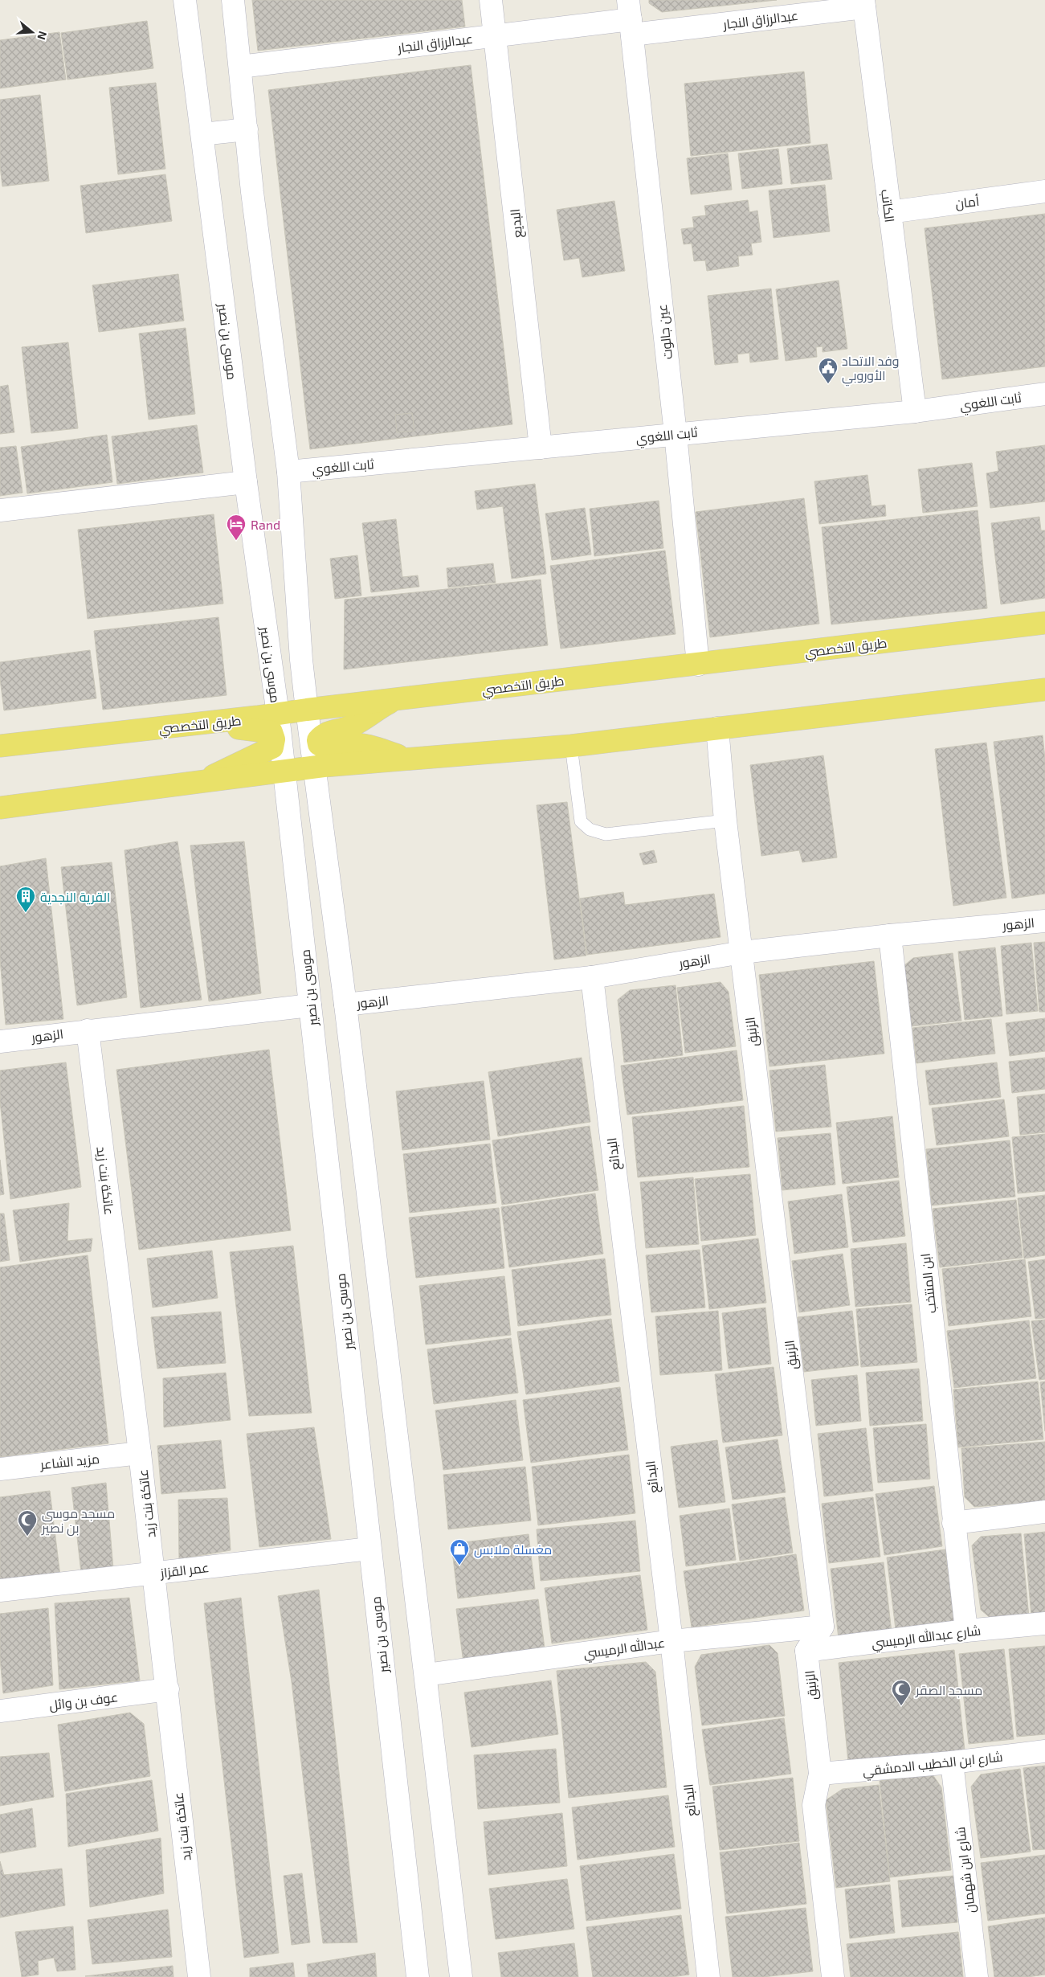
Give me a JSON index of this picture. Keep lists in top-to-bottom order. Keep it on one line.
{"streets":{"main road":["طريق التخصصي"],"street":["عبدالرزاق النجار","أمان","الكاتب","البديع","عين جالوت","موسى بن نصير","ثابت اللغوي","الزهور","الزنبق","البدائع","عاتكة بنت زيد","ابن المنتخب","مزيد الشاعر","عمر القزاز","شارع عبدالله الرميسي","عبدالله الرميسي","عوف بن وائل","شارع ابن الخطيب الدمشقي","شارع ابن شهمان"]},"crossings":[["عبدالرزاق النجار","الكاتب"],["عبدالرزاق النجار","البديع"],["عبدالرزاق النجار","عين جالوت"],["أمان","الكاتب"],["الكاتب","ثابت اللغوي"],["البديع","ثابت اللغوي"],["عين جالوت","ثابت اللغوي"],["عين جالوت","طريق التخصصي"],["موسى بن نصير","طريق التخصصي"],["موسى بن نصير","الزهور"],["موسى بن نصير","عمر القزاز"],["الزهور","الزنبق"],["الزهور","البدائع"],["الزهور","عاتكة بنت زيد"],["الزهور","ابن المنتخب"],["الزنبق","شارع عبدالله الرميسي"],["الزنبق","عبدالله الرميسي"],["الزنبق","شارع ابن الخطيب الدمشقي"],["البدائع","عبدالله الرميسي"],["عاتكة بنت زيد","مزيد الشاعر"],["عاتكة بنت زيد","عمر القزاز"],["عاتكة بنت زيد","عوف بن وائل"],["ابن المنتخب","شارع عبدالله الرميسي"],["شارع ابن الخطيب الدمشقي","شارع ابن شهمان"]],"places":{"public building":["وفد الاتحاد الأوروبي"],"hotel":["Rand"],"building":["القرية النجدية"],"mosque":["مسجد موسى بن نصير","مسجد الصقر"],"shop":["مغسلة ملابس"]},"north":"right"}
